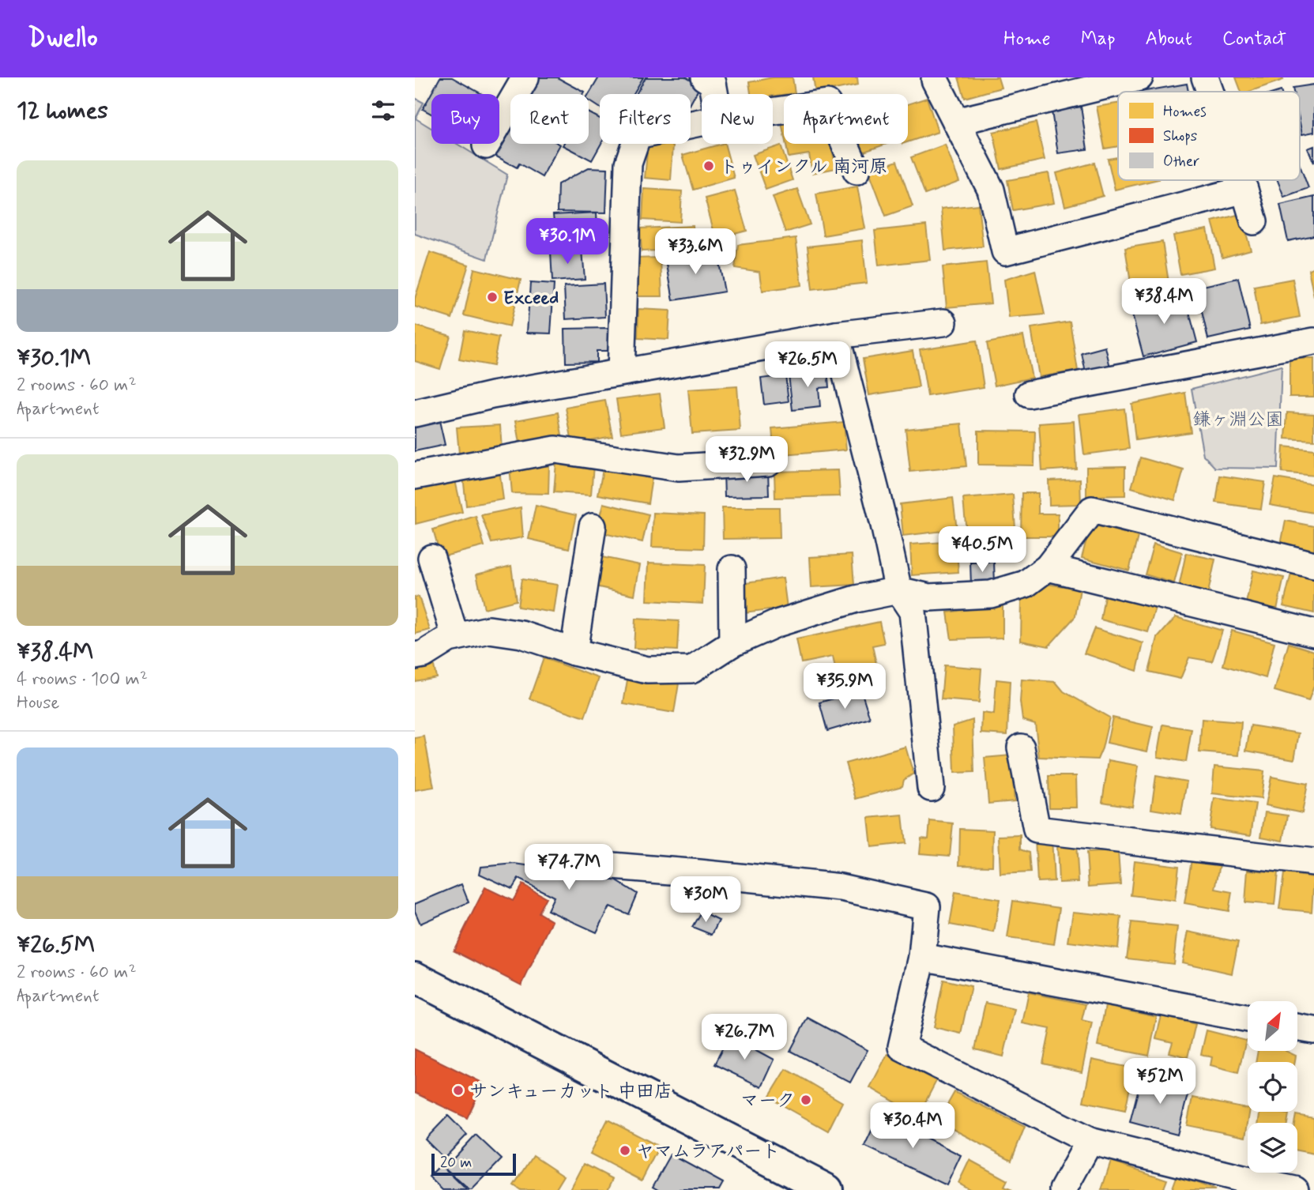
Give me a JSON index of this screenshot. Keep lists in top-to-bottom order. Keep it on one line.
{"parks":["鎌ヶ淵公園"],"places":["トゥインクル 南河原","Exceed","サンキューカット 中田店","マーク","ヤマムラアパート"],"legend":["Homes","Shops","Other"],"scale_bar":"20 m","north":"top right","page":{"header":"Dwello","nav":["Home","Map","About","Contact"],"heading":"12 homes","chip":["Buy","Rent","Filters","New","Apartment"],"list":[{"name":"¥30.1M","note":"2 rooms · 60 m² · Apartment"},{"name":"¥38.4M","note":"4 rooms · 100 m² · House"},{"name":"¥26.5M","note":"2 rooms · 60 m² · Apartment"}],"price":["¥30.1M","¥33.6M","¥38.4M","¥26.5M","¥32.9M","¥40.5M","¥35.9M","¥74.7M","¥30M","¥26.7M","¥52M","¥30.4M"],"scale":"20 m"}}
